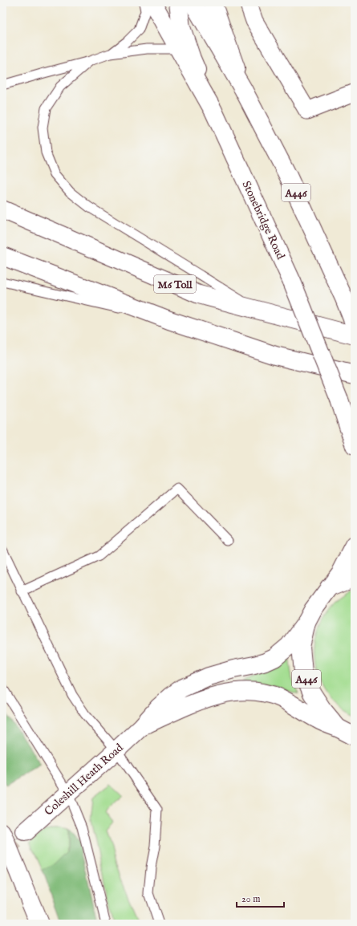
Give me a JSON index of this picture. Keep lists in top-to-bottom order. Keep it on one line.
{"streets":{"main road":["A446","Stonebridge Road","M6 Toll","Coleshill Heath Road"]},"crossings":[["A446","Coleshill Heath Road"]],"scale_bar":"20 m"}
